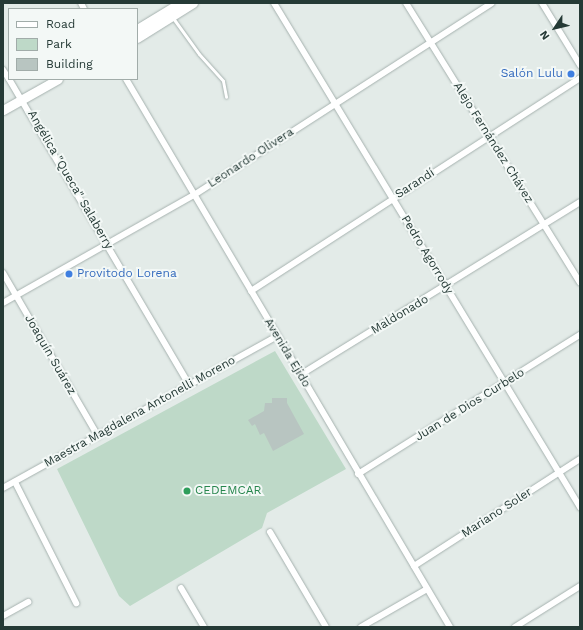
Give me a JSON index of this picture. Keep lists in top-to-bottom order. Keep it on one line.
{"streets":{"street":["Alejo Fernández Chávez","Leonardo Olivera","Angélica \"Queca\" Salaberry","Sarandí","Pedro Agorrody","Maldonado","Avenida Ejido","Joaquín Suárez","Juan de Dios Curbelo","Maestra Magdalena Antonelli Moreno","Mariano Soler"]},"crossings":[["Alejo Fernández Chávez","Leonardo Olivera"],["Alejo Fernández Chávez","Sarandí"],["Alejo Fernández Chávez","Maldonado"],["Leonardo Olivera","Angélica \"Queca\" Salaberry"],["Leonardo Olivera","Pedro Agorrody"],["Leonardo Olivera","Avenida Ejido"],["Leonardo Olivera","Joaquín Suárez"],["Angélica \"Queca\" Salaberry","Maestra Magdalena Antonelli Moreno"],["Sarandí","Pedro Agorrody"],["Sarandí","Avenida Ejido"],["Pedro Agorrody","Maldonado"],["Pedro Agorrody","Juan de Dios Curbelo"],["Pedro Agorrody","Mariano Soler"],["Maldonado","Avenida Ejido"],["Avenida Ejido","Juan de Dios Curbelo"],["Avenida Ejido","Maestra Magdalena Antonelli Moreno"],["Avenida Ejido","Mariano Soler"],["Joaquín Suárez","Maestra Magdalena Antonelli Moreno"]],"places":["Salón Lulu","Provitodo Lorena","CEDEMCAR"],"legend":["Road","Park","Building"],"north":"bottom left"}
